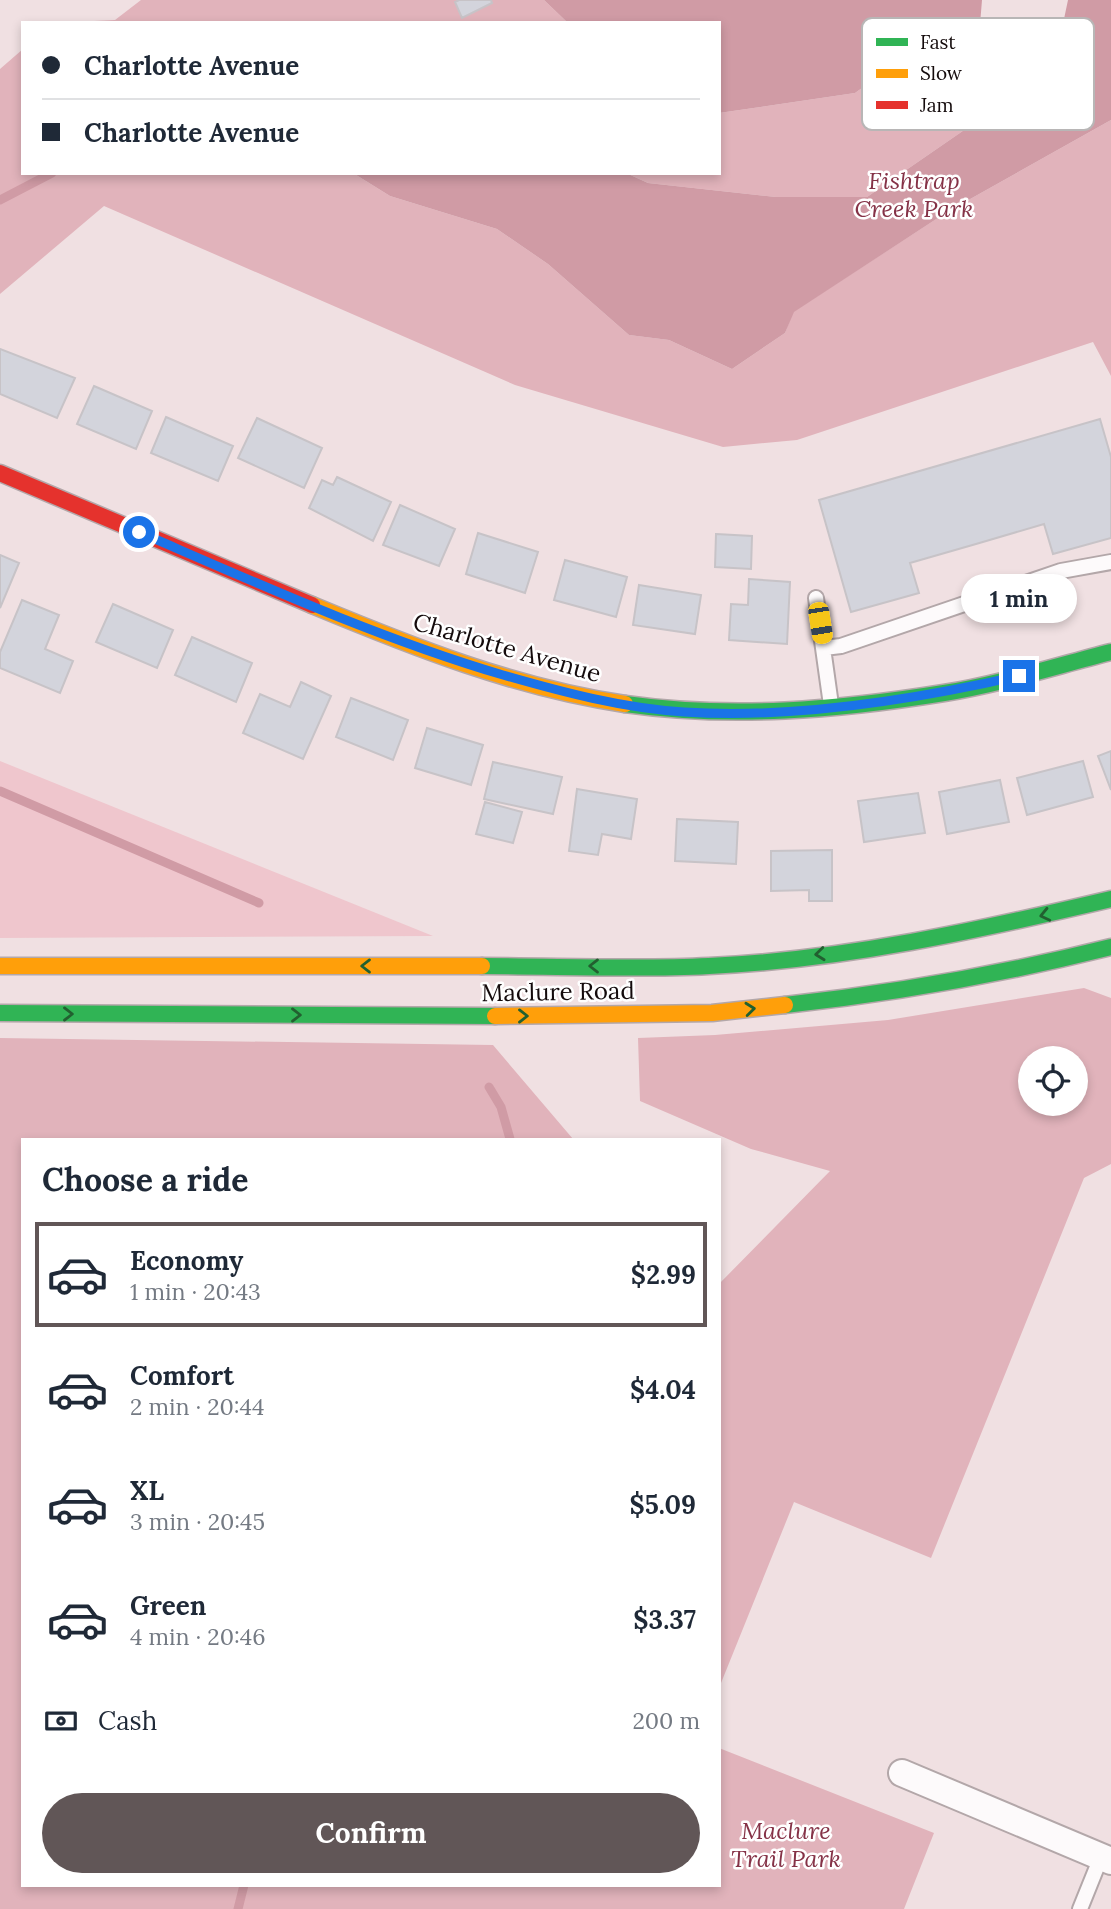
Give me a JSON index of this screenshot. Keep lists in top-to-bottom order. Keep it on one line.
{"streets":{"main road":["Charlotte Avenue","Maclure Road"]},"parks":["Fishtrap Creek Park","Maclure Trail Park"],"legend":["Fast","Slow","Jam"],"page":{"banner":["Charlotte Avenue","Charlotte Avenue"],"bubble":"1 min","heading":"Choose a ride","list":[{"name":"Economy","note":"1 min · 20:43","value":"$2.99"},{"name":"Comfort","note":"2 min · 20:44","value":"$4.04"},{"name":"XL","note":"3 min · 20:45","value":"$5.09"},{"name":"Green","note":"4 min · 20:46","value":"$3.37"}],"pay":["Cash","200 m"],"buttons":"Confirm"}}
